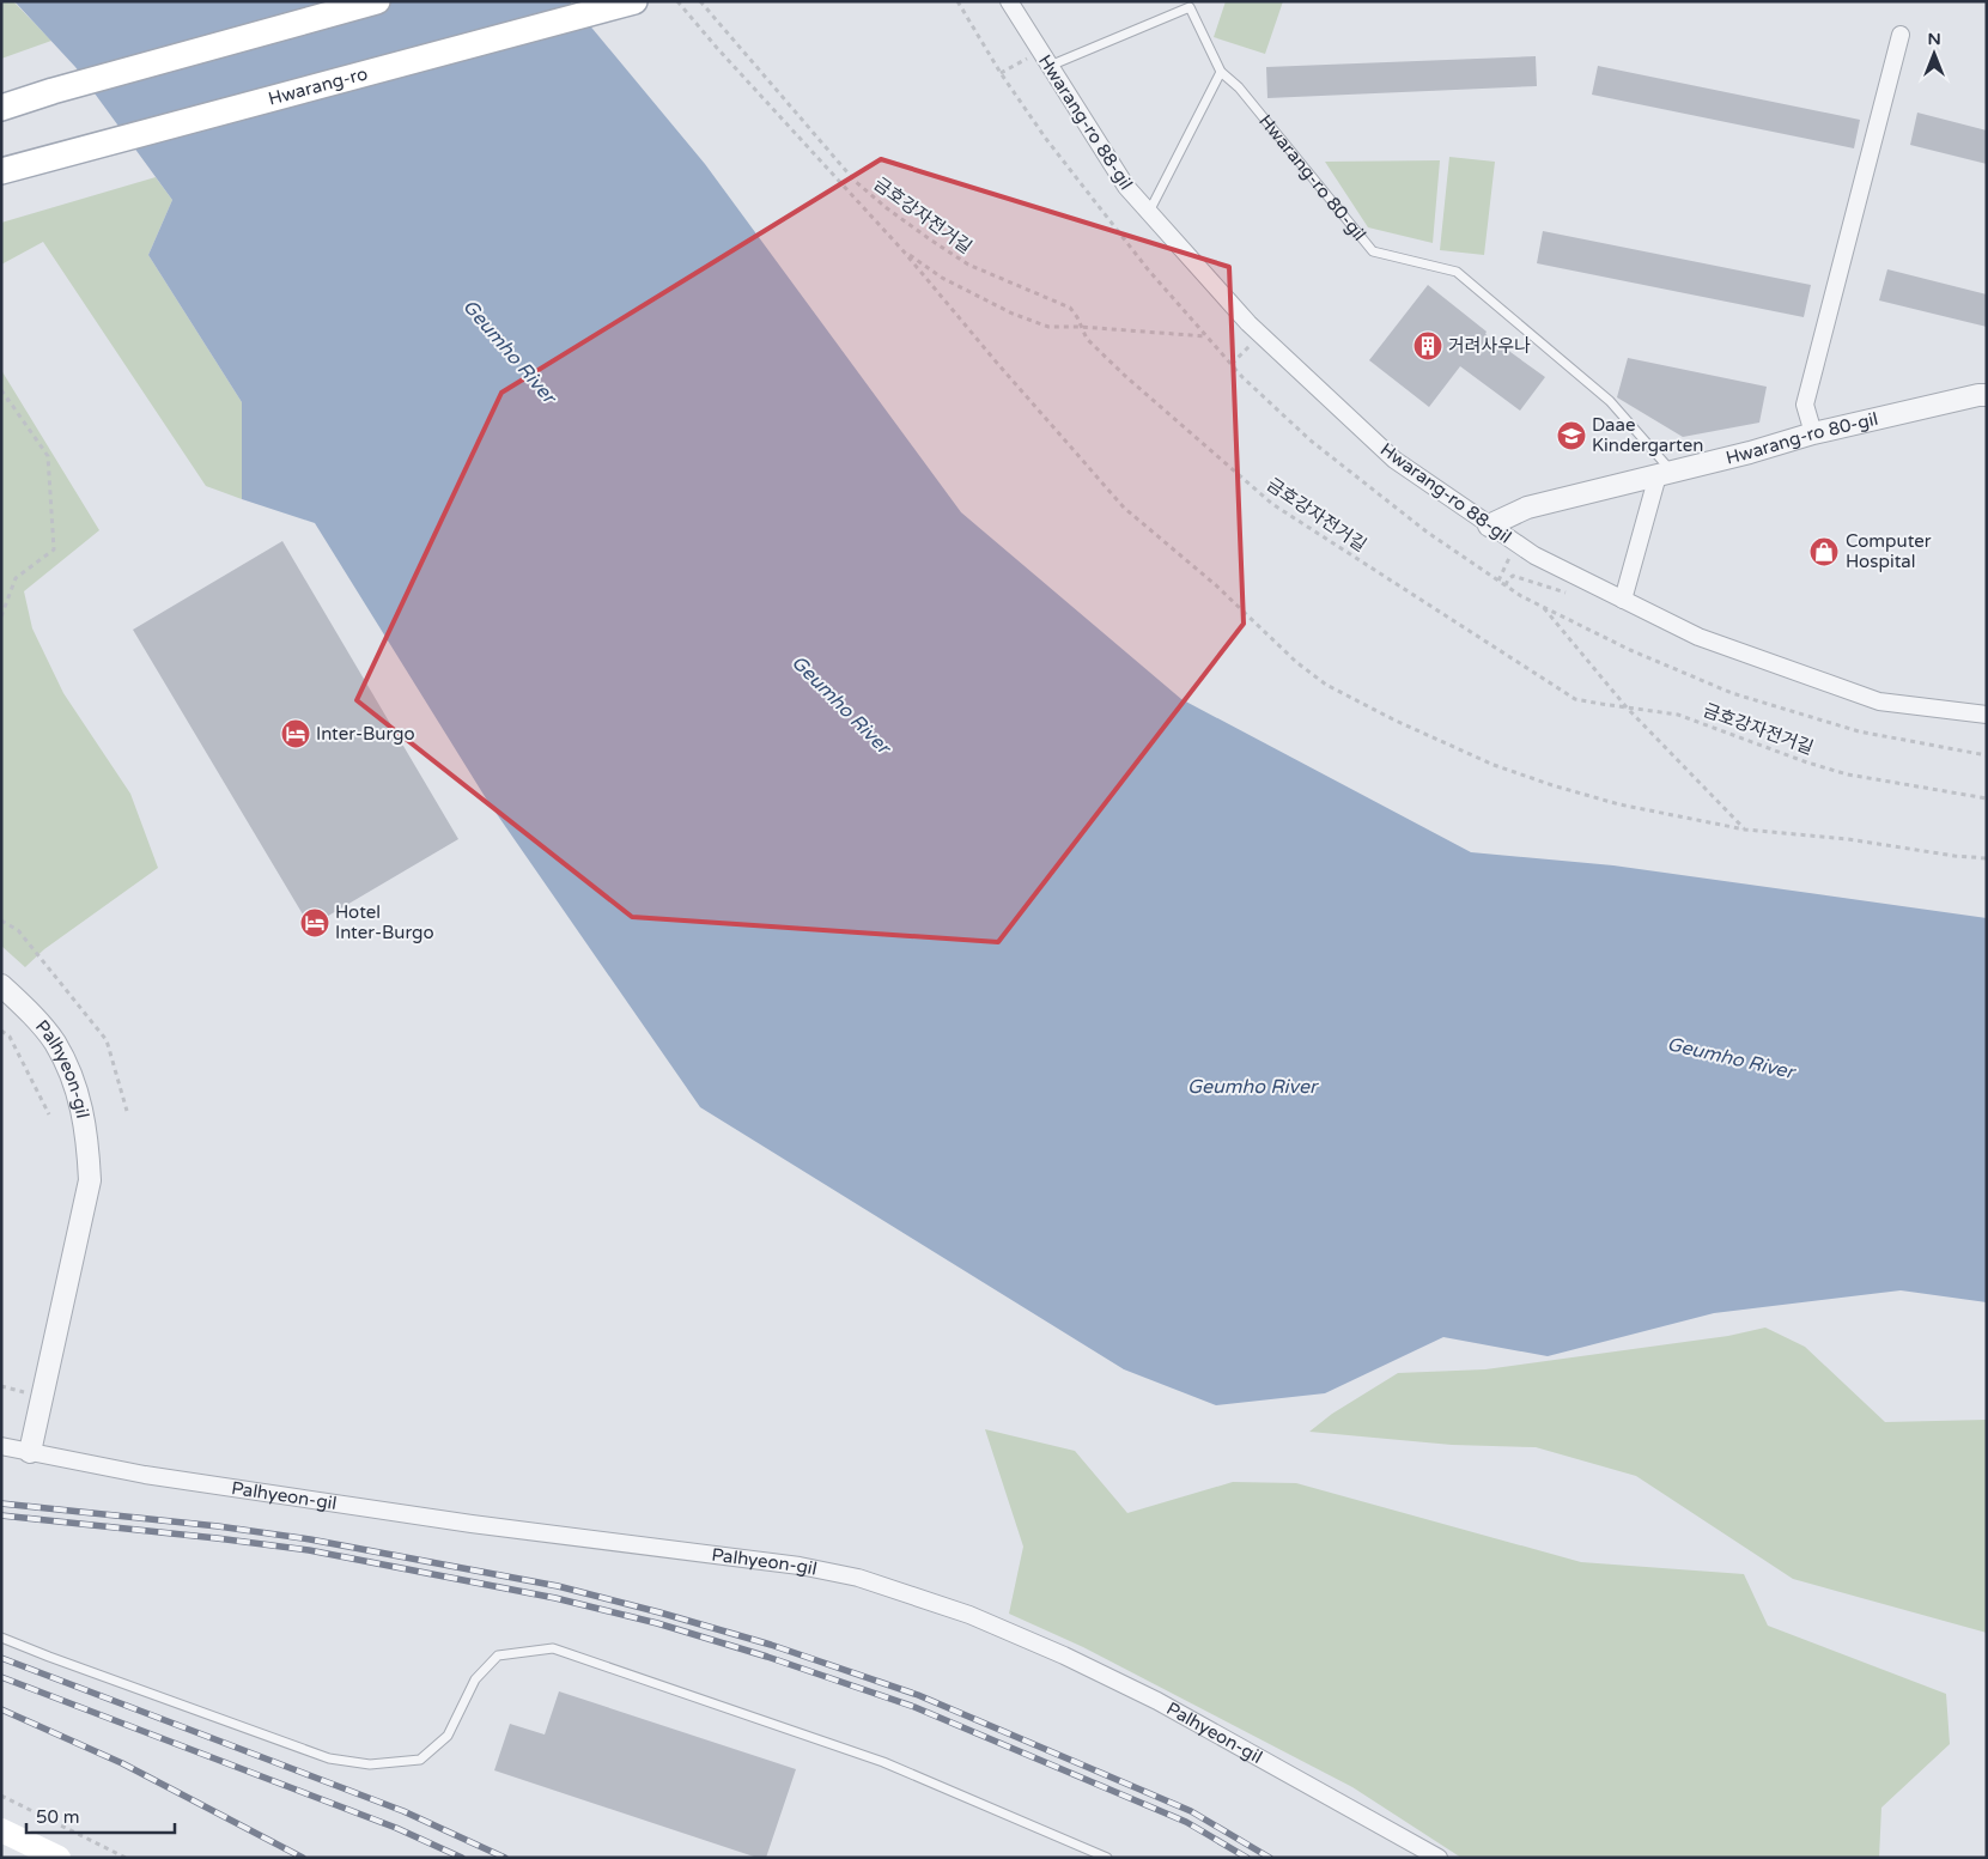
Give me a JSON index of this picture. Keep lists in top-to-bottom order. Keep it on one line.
{"streets":{"main road":["Hwarang-ro"],"street":["Hwarang-ro 88-gil","Hwarang-ro 80-gil","Palhyeon-gil"],"path":["금호강자전거길"]},"water":["Geumho River"],"places":{"building":["거려사우나"],"school or university":["Daae Kindergarten"],"shop":["Computer Hospital"],"hotel":["Inter-Burgo","Hotel Inter-Burgo"]},"scale_bar":"50 m","north":"top"}
